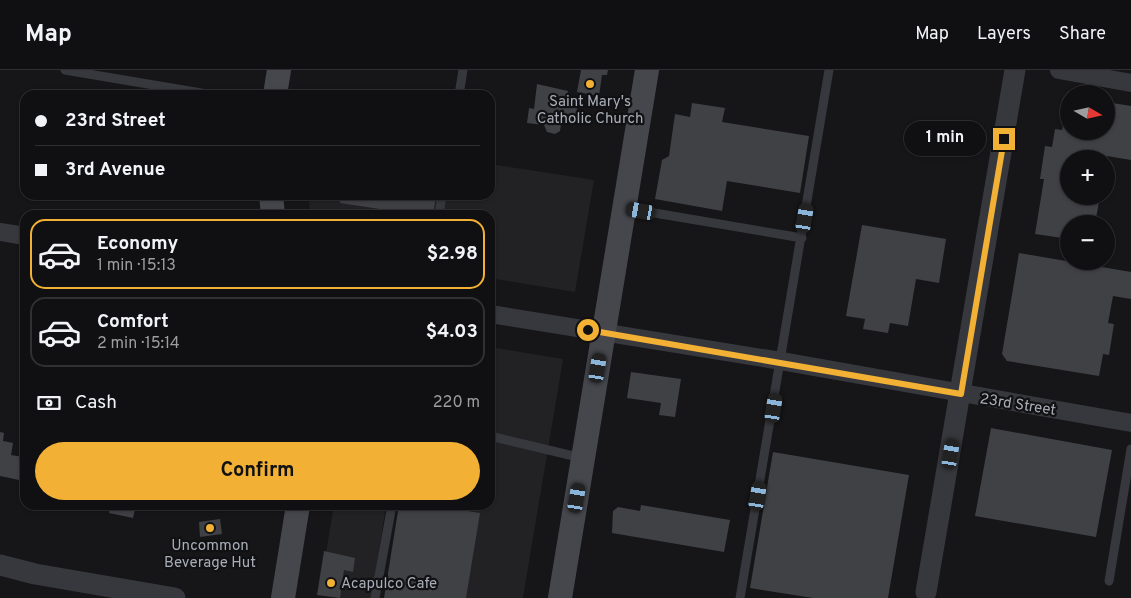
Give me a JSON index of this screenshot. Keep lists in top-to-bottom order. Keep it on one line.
{"streets":{"street":["23rd Street"]},"places":["Saint Mary's Catholic Church","Uncommon Beverage Hut","Acapulco Cafe"],"north":"right","page":{"header":"Map","nav":["Map","Layers","Share"],"map_buttons":["+","−"],"banner":["23rd Street","3rd Avenue"],"bubble":"1 min","list":[{"name":"Economy","note":"1 min · 15:13","value":"$2.98"},{"name":"Comfort","note":"2 min · 15:14","value":"$4.03"}],"pay":["Cash","220 m"],"buttons":"Confirm"}}
